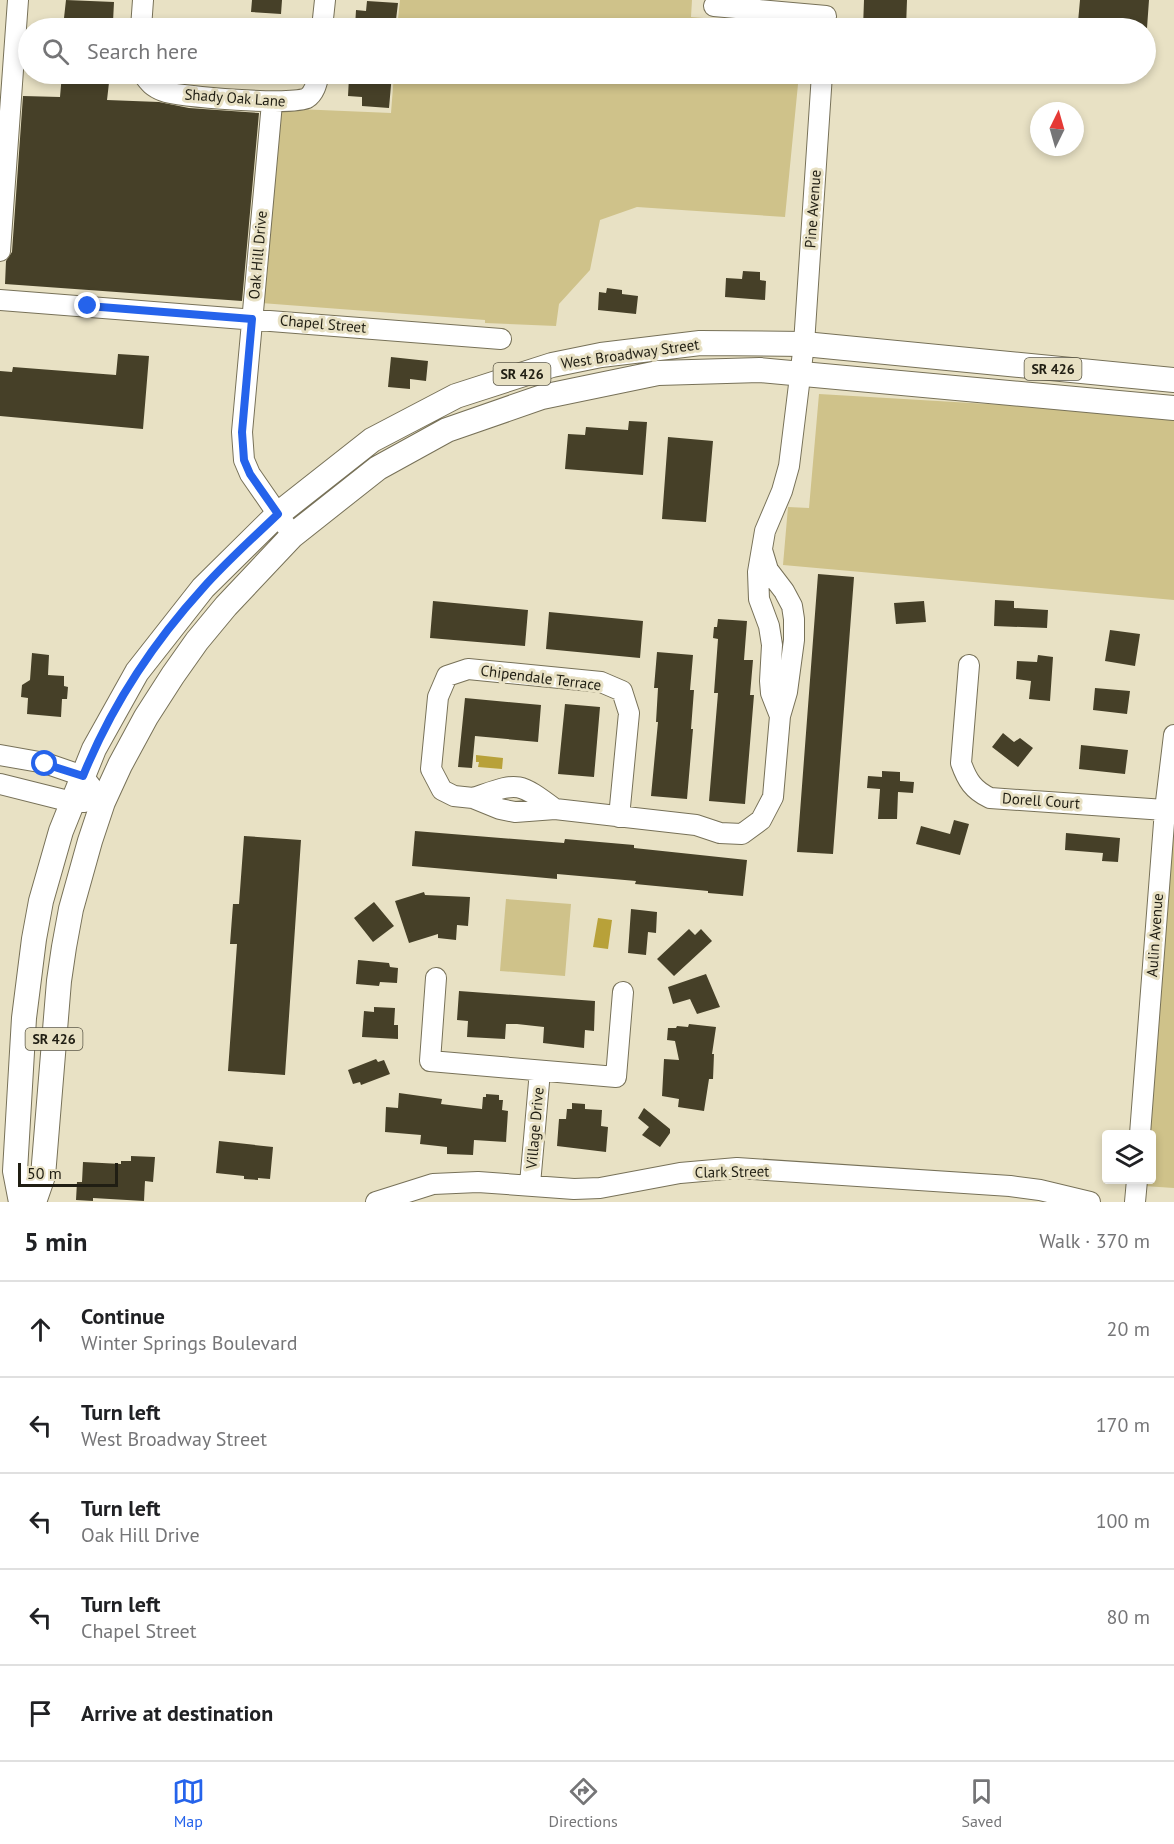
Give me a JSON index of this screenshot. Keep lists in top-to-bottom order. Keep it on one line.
{"streets":{"main road":["West Broadway Street","SR 426"],"street":["Shady Oak Lane","Pine Avenue","Oak Hill Drive","Chapel Street","Chipendale Terrace","Dorell Court","Aulin Avenue","Village Drive","Clark Street"]},"crossings":[["Shady Oak Lane","Oak Hill Drive"],["Pine Avenue","West Broadway Street"],["Pine Avenue","Chipendale Terrace"],["Oak Hill Drive","Chapel Street"],["Oak Hill Drive","West Broadway Street"],["West Broadway Street","Chipendale Terrace"],["Dorell Court","Aulin Avenue"],["Village Drive","Clark Street"]],"scale_bar":"50 m","north":"top","page":{"search":"Search here","scale":"50 m","heading":["5 min","Walk · 370 m"],"list":[["Continue","Winter Springs Boulevard","20 m"],["Turn left","West Broadway Street","170 m"],["Turn left","Oak Hill Drive","100 m"],["Turn left","Chapel Street","80 m"],"Arrive at destination"],"nav":["Map","Directions","Saved"]}}
